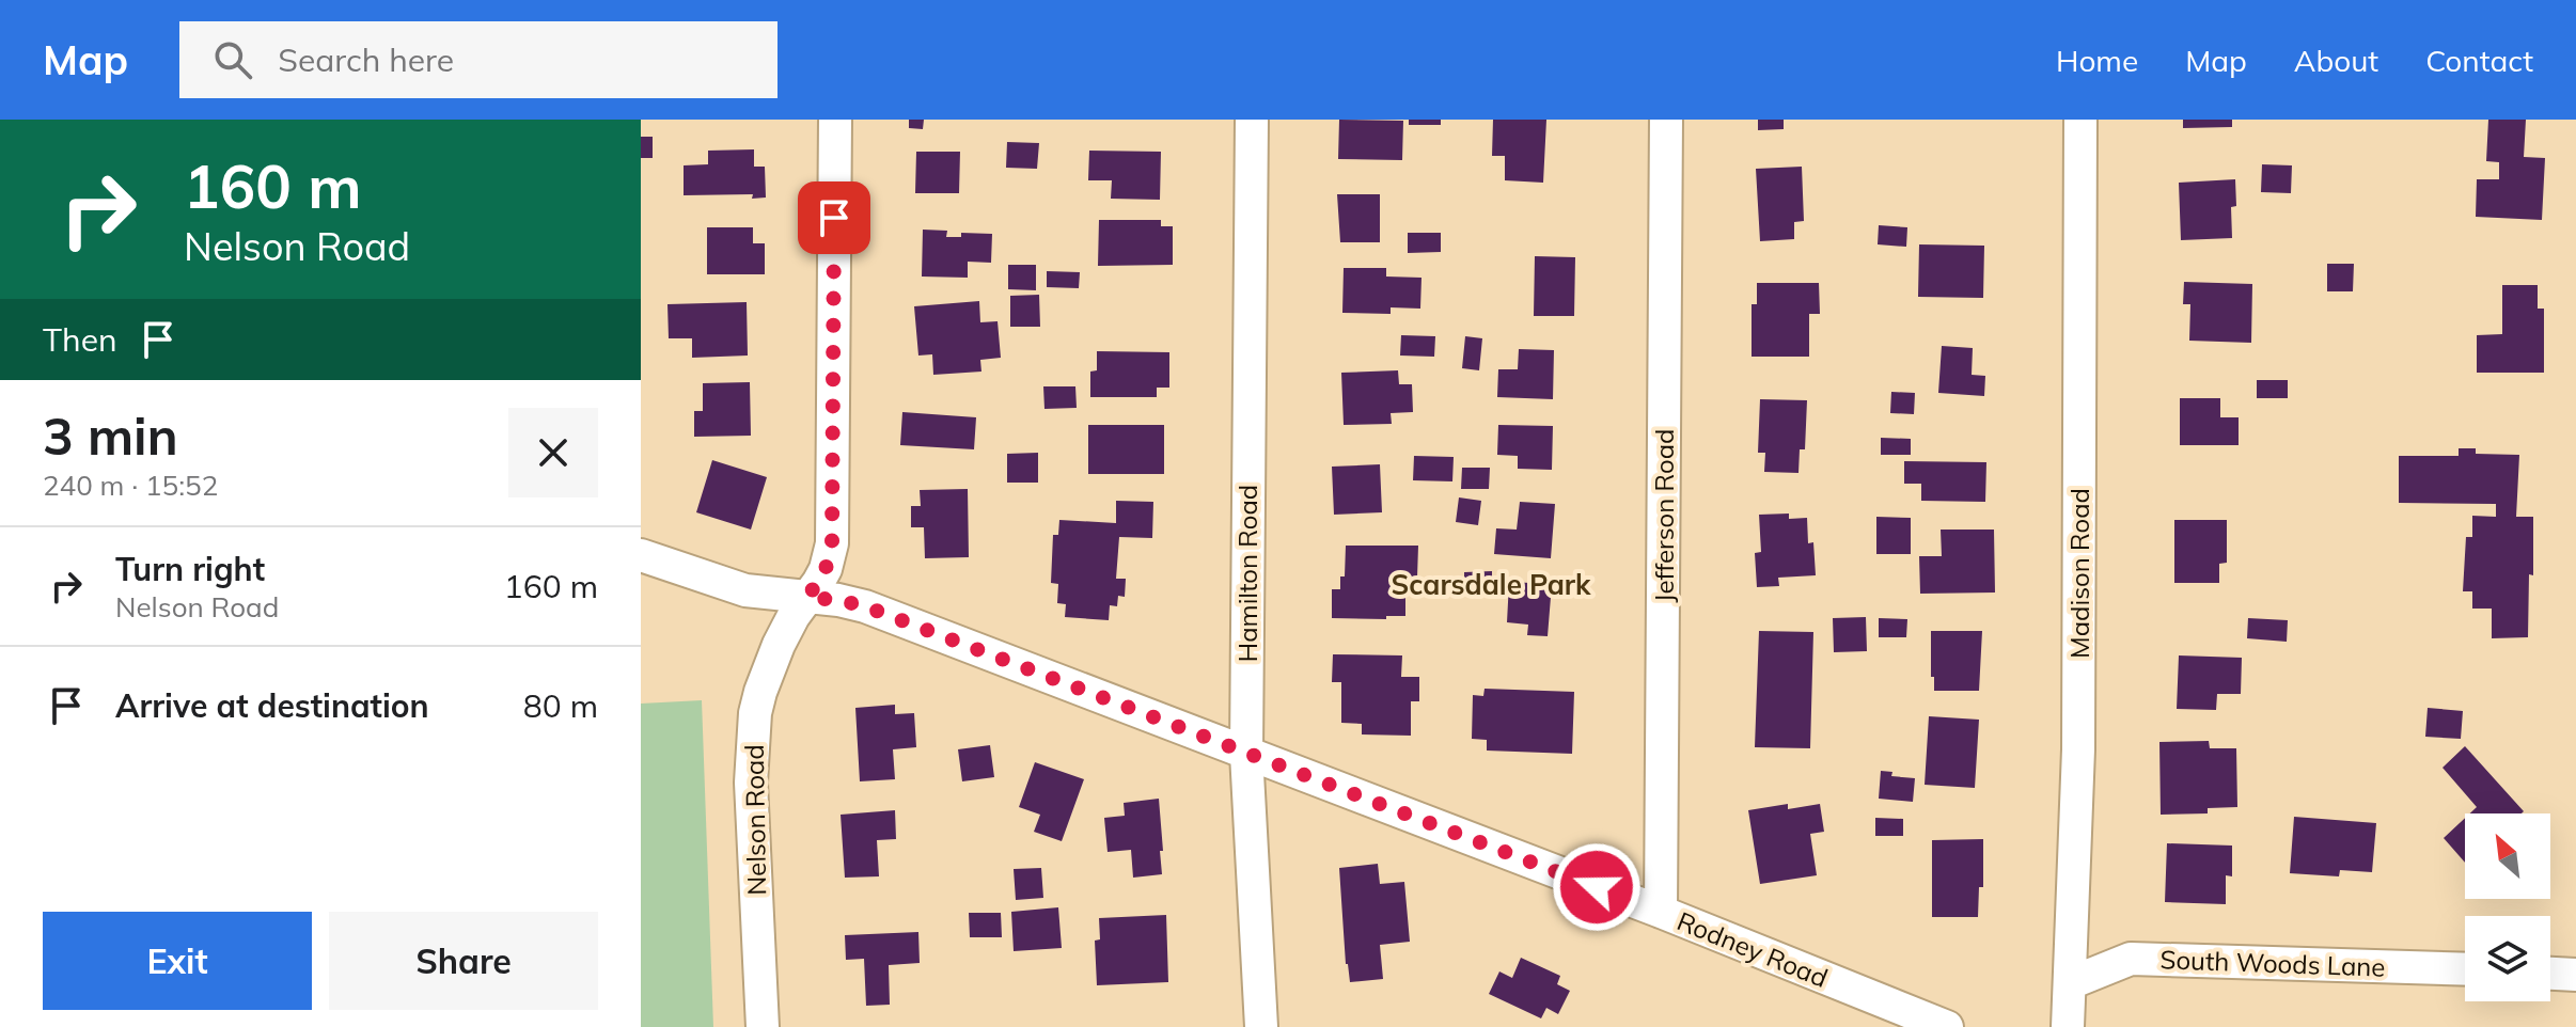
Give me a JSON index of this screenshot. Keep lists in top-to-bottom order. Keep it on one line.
{"streets":{"street":["Jefferson Road","Hamilton Road","Madison Road","Nelson Road","Rodney Road","South Woods Lane"]},"crossings":[["Jefferson Road","Rodney Road"],["Hamilton Road","Rodney Road"],["Madison Road","South Woods Lane"],["Nelson Road","Rodney Road"]],"districts":["Scarsdale Park"],"north":"top left","page":{"header":"Map","search":"Search here","nav":["Home","Map","About","Contact"],"turn":["160 m","Nelson Road"],"then":"Then","heading":["3 min","240 m · 15:52"],"list":[{"name":"Turn right","note":"Nelson Road","value":"160 m"},{"name":"Arrive at destination","value":"80 m"}],"buttons":["Exit","Share"]}}
